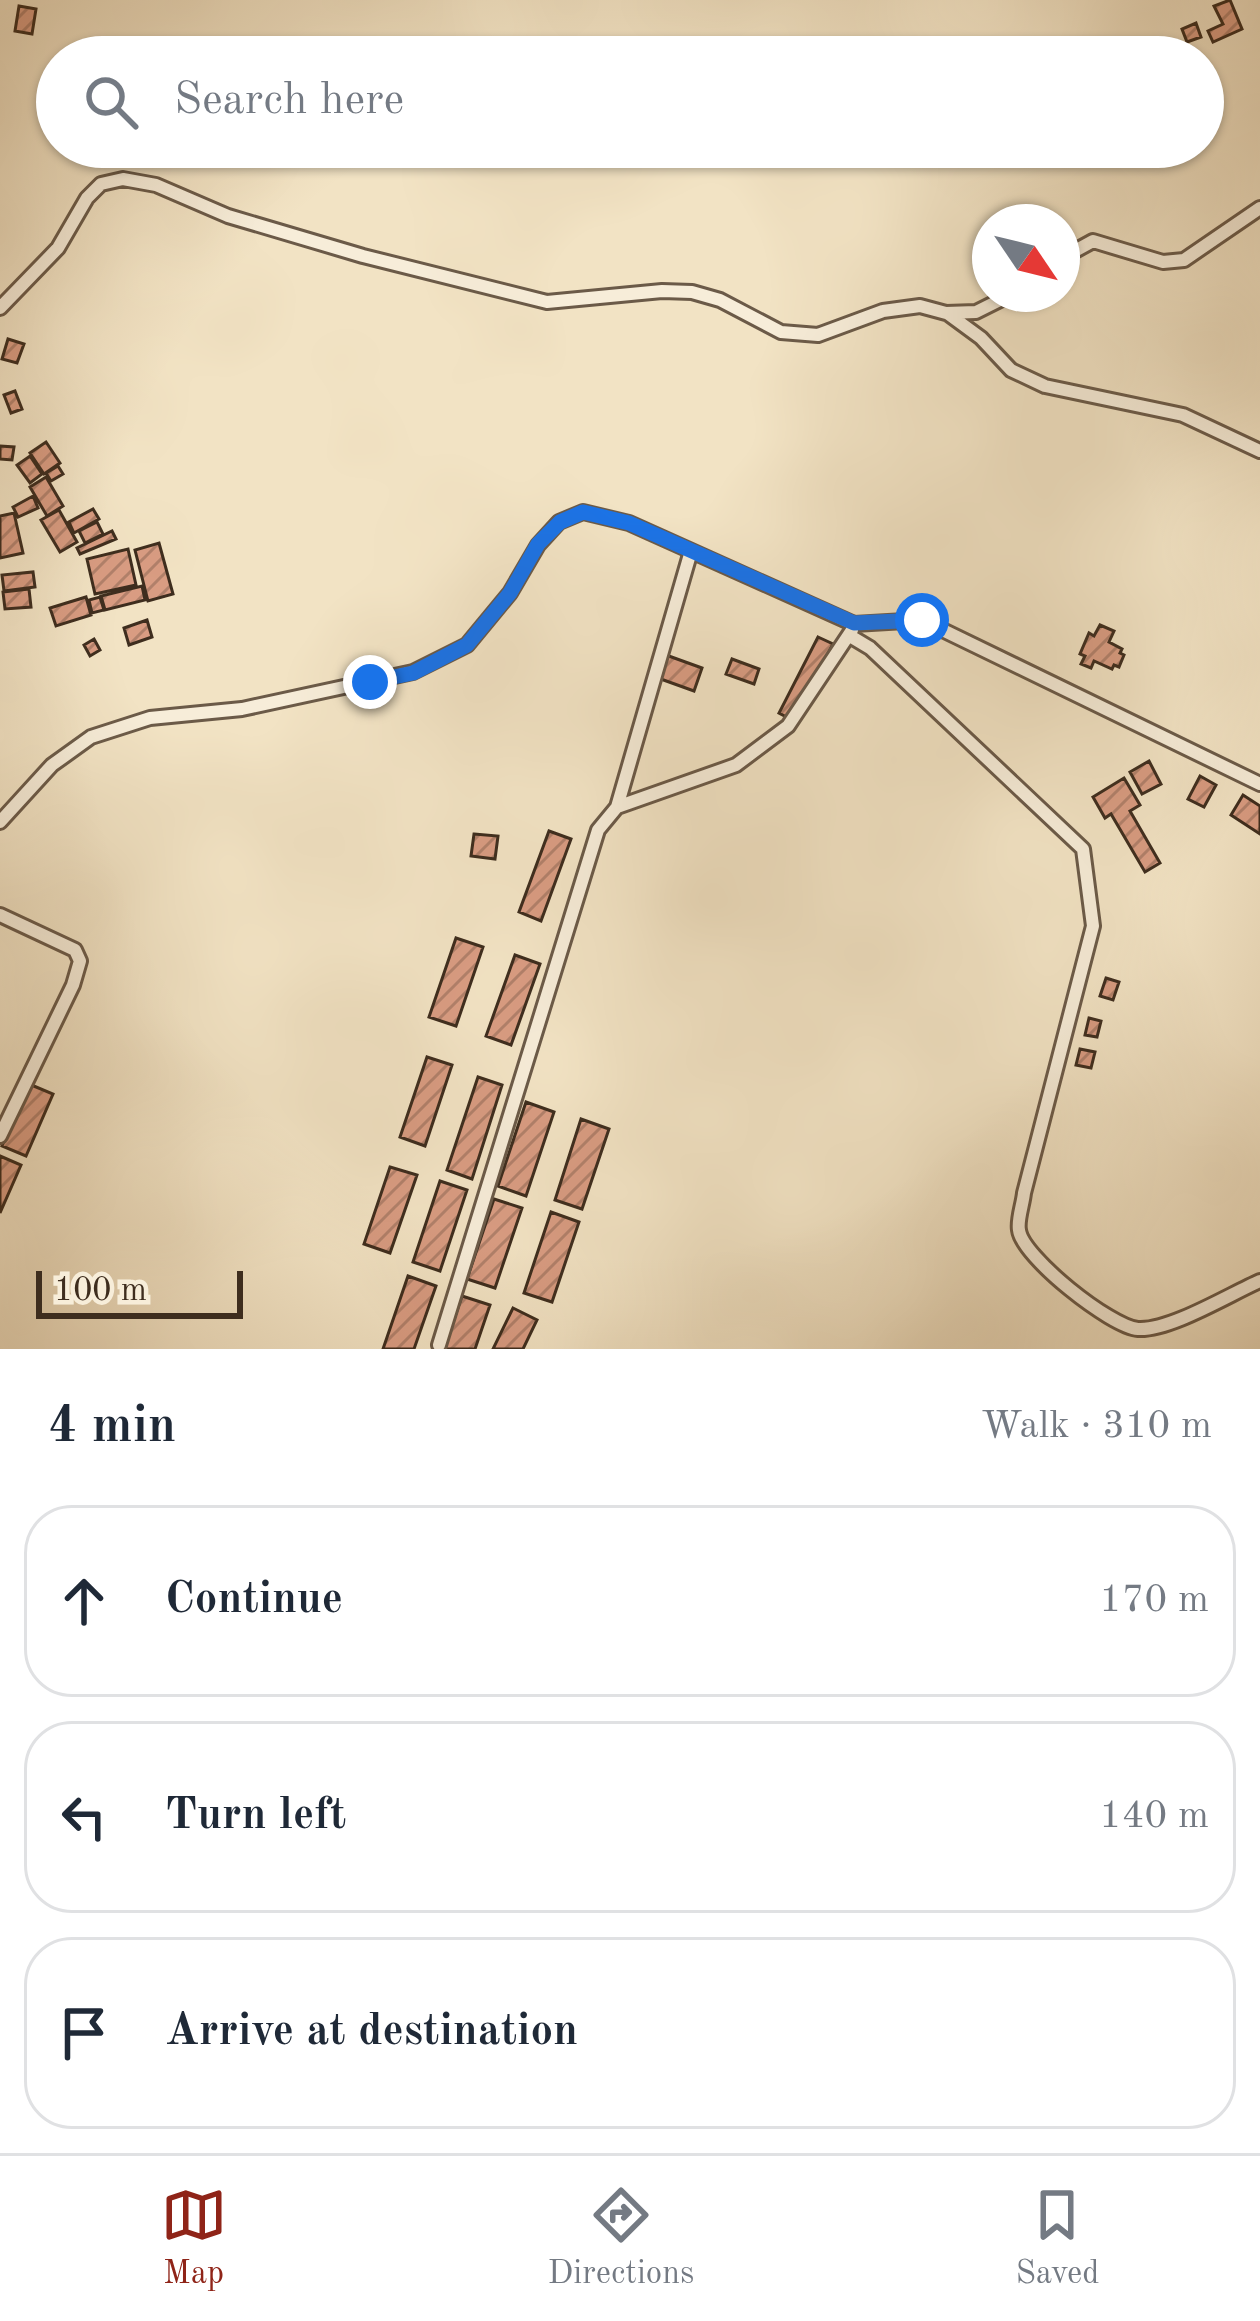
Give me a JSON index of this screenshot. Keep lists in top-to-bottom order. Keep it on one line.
{"scale_bar":"100 m","north":"bottom right","page":{"search":"Search here","scale":"100 m","heading":["4 min","Walk · 310 m"],"list":[["Continue","170 m"],["Turn left","140 m"],"Arrive at destination"],"nav":["Map","Directions","Saved"]}}
